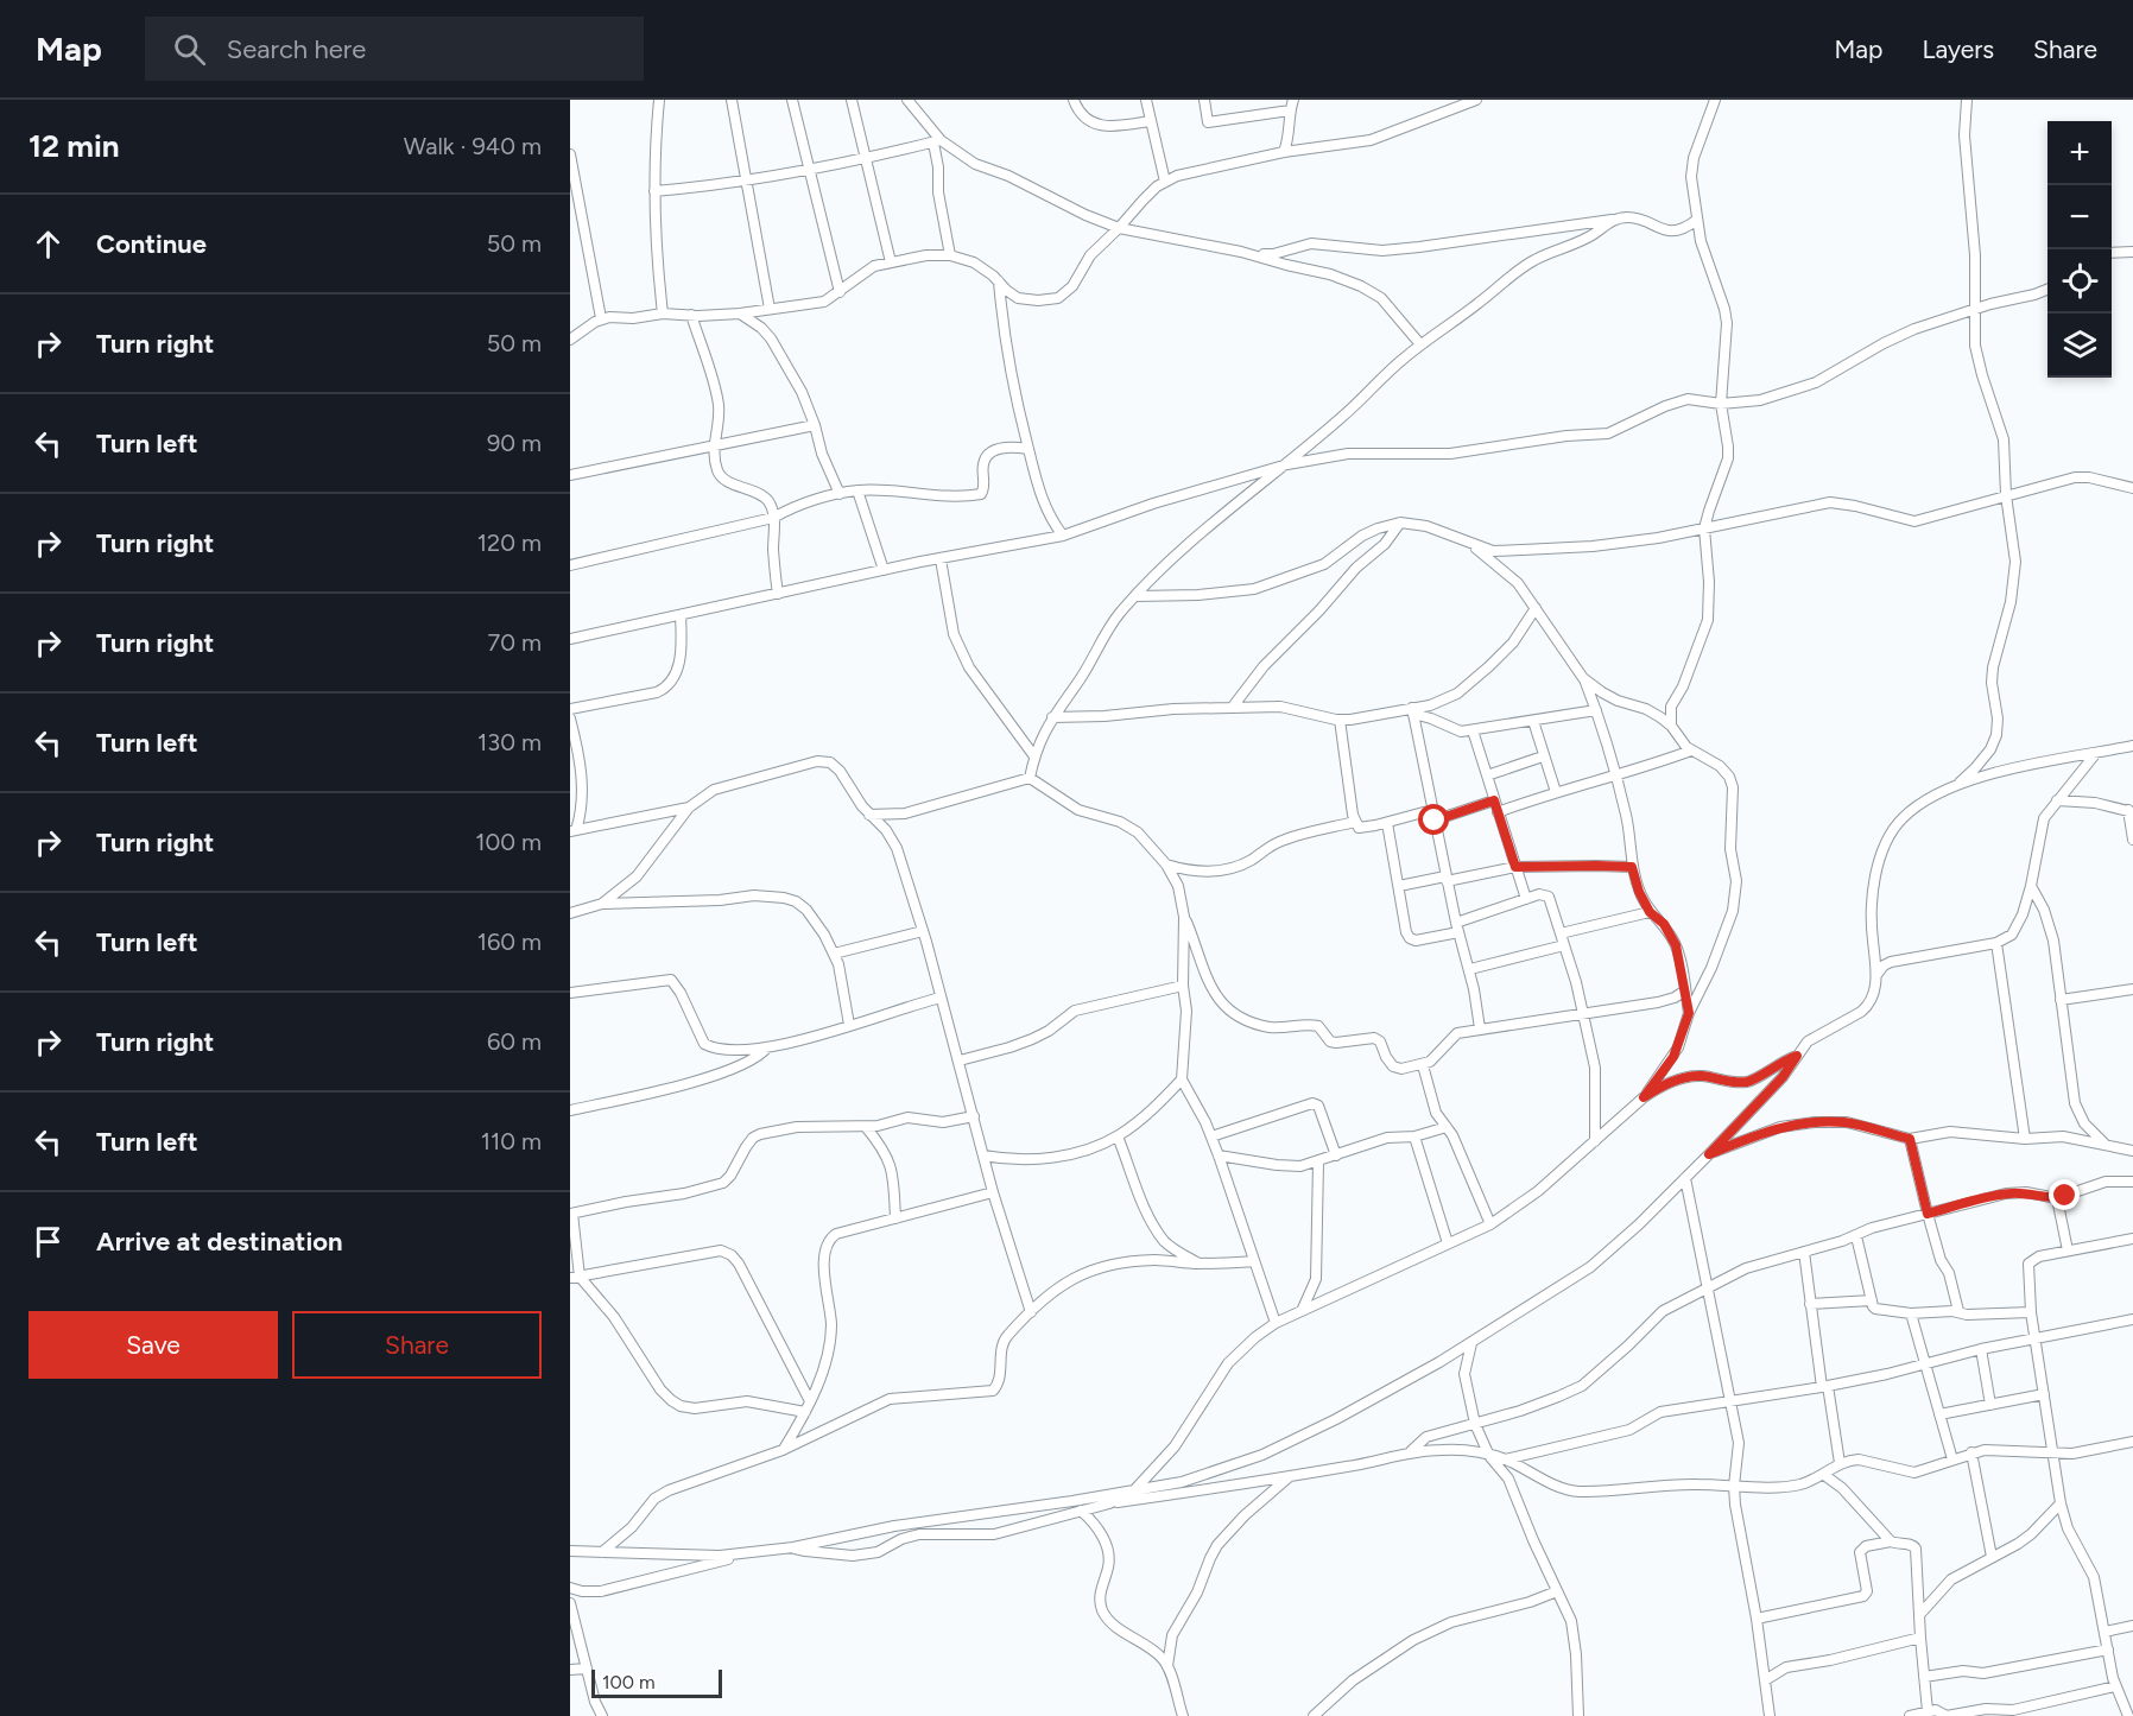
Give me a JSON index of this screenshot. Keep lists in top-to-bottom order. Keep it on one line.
{"scale_bar":"100 m","page":{"header":"Map","search":"Search here","nav":["Map","Layers","Share"],"heading":["12 min","Walk · 940 m"],"map_buttons":["+","−"],"list":[["Continue","50 m"],["Turn right","50 m"],["Turn left","90 m"],["Turn right","120 m"],["Turn right","70 m"],["Turn left","130 m"],["Turn right","100 m"],["Turn left","160 m"],["Turn right","60 m"],["Turn left","110 m"],"Arrive at destination"],"buttons":["Save","Share"],"scale":"100 m"}}
